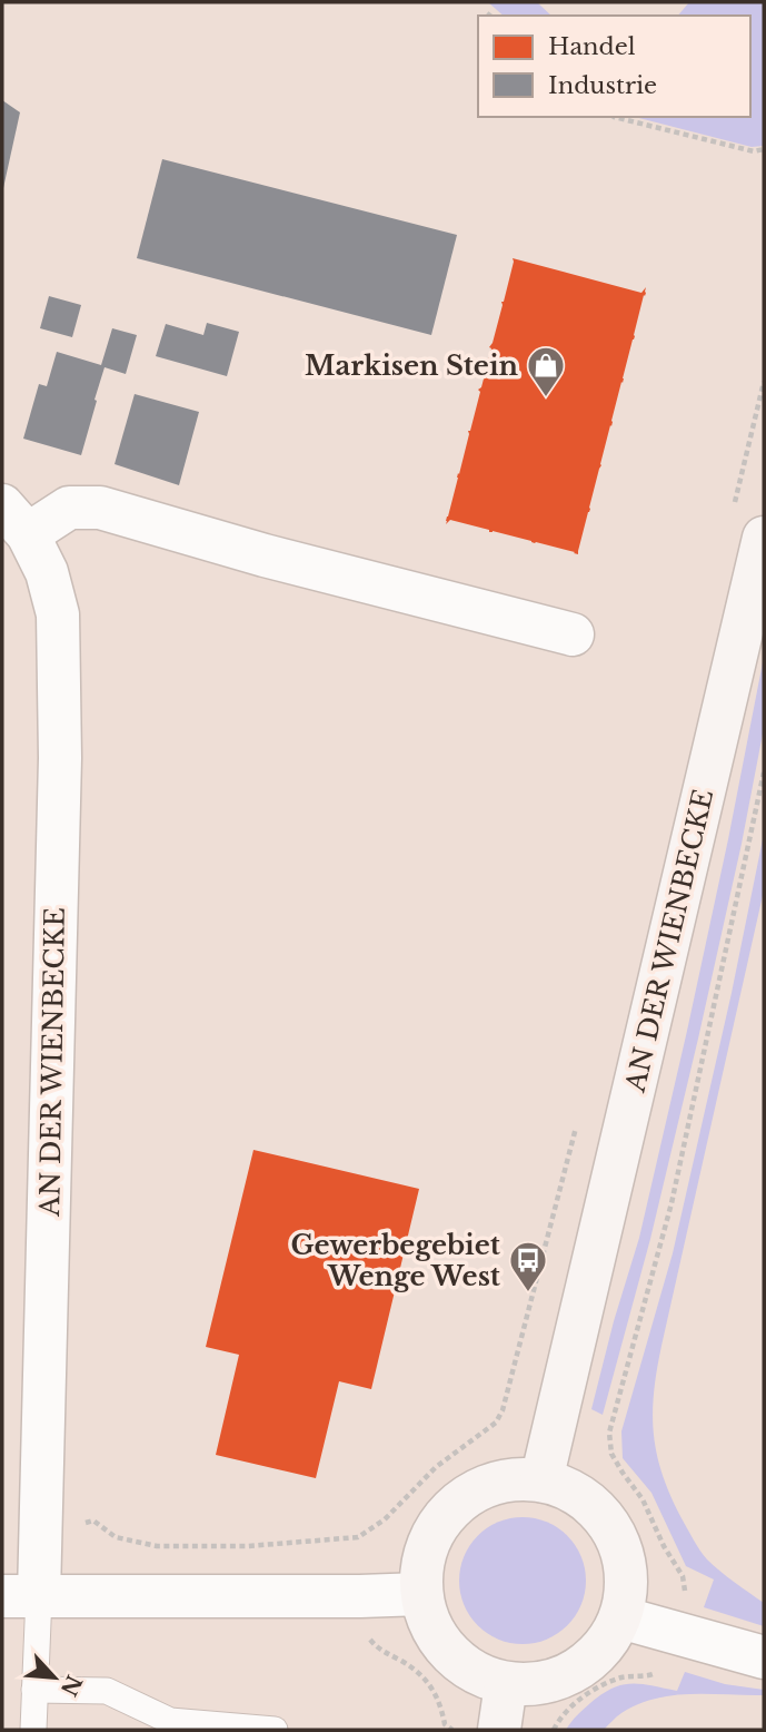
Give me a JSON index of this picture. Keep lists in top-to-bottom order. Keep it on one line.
{"streets":{"street":["AN DER WIENBECKE"]},"places":{"shop":["Markisen Stein"],"bus stop":["Gewerbegebiet Wenge West"]},"legend":["Handel","Industrie"],"north":"bottom right"}
